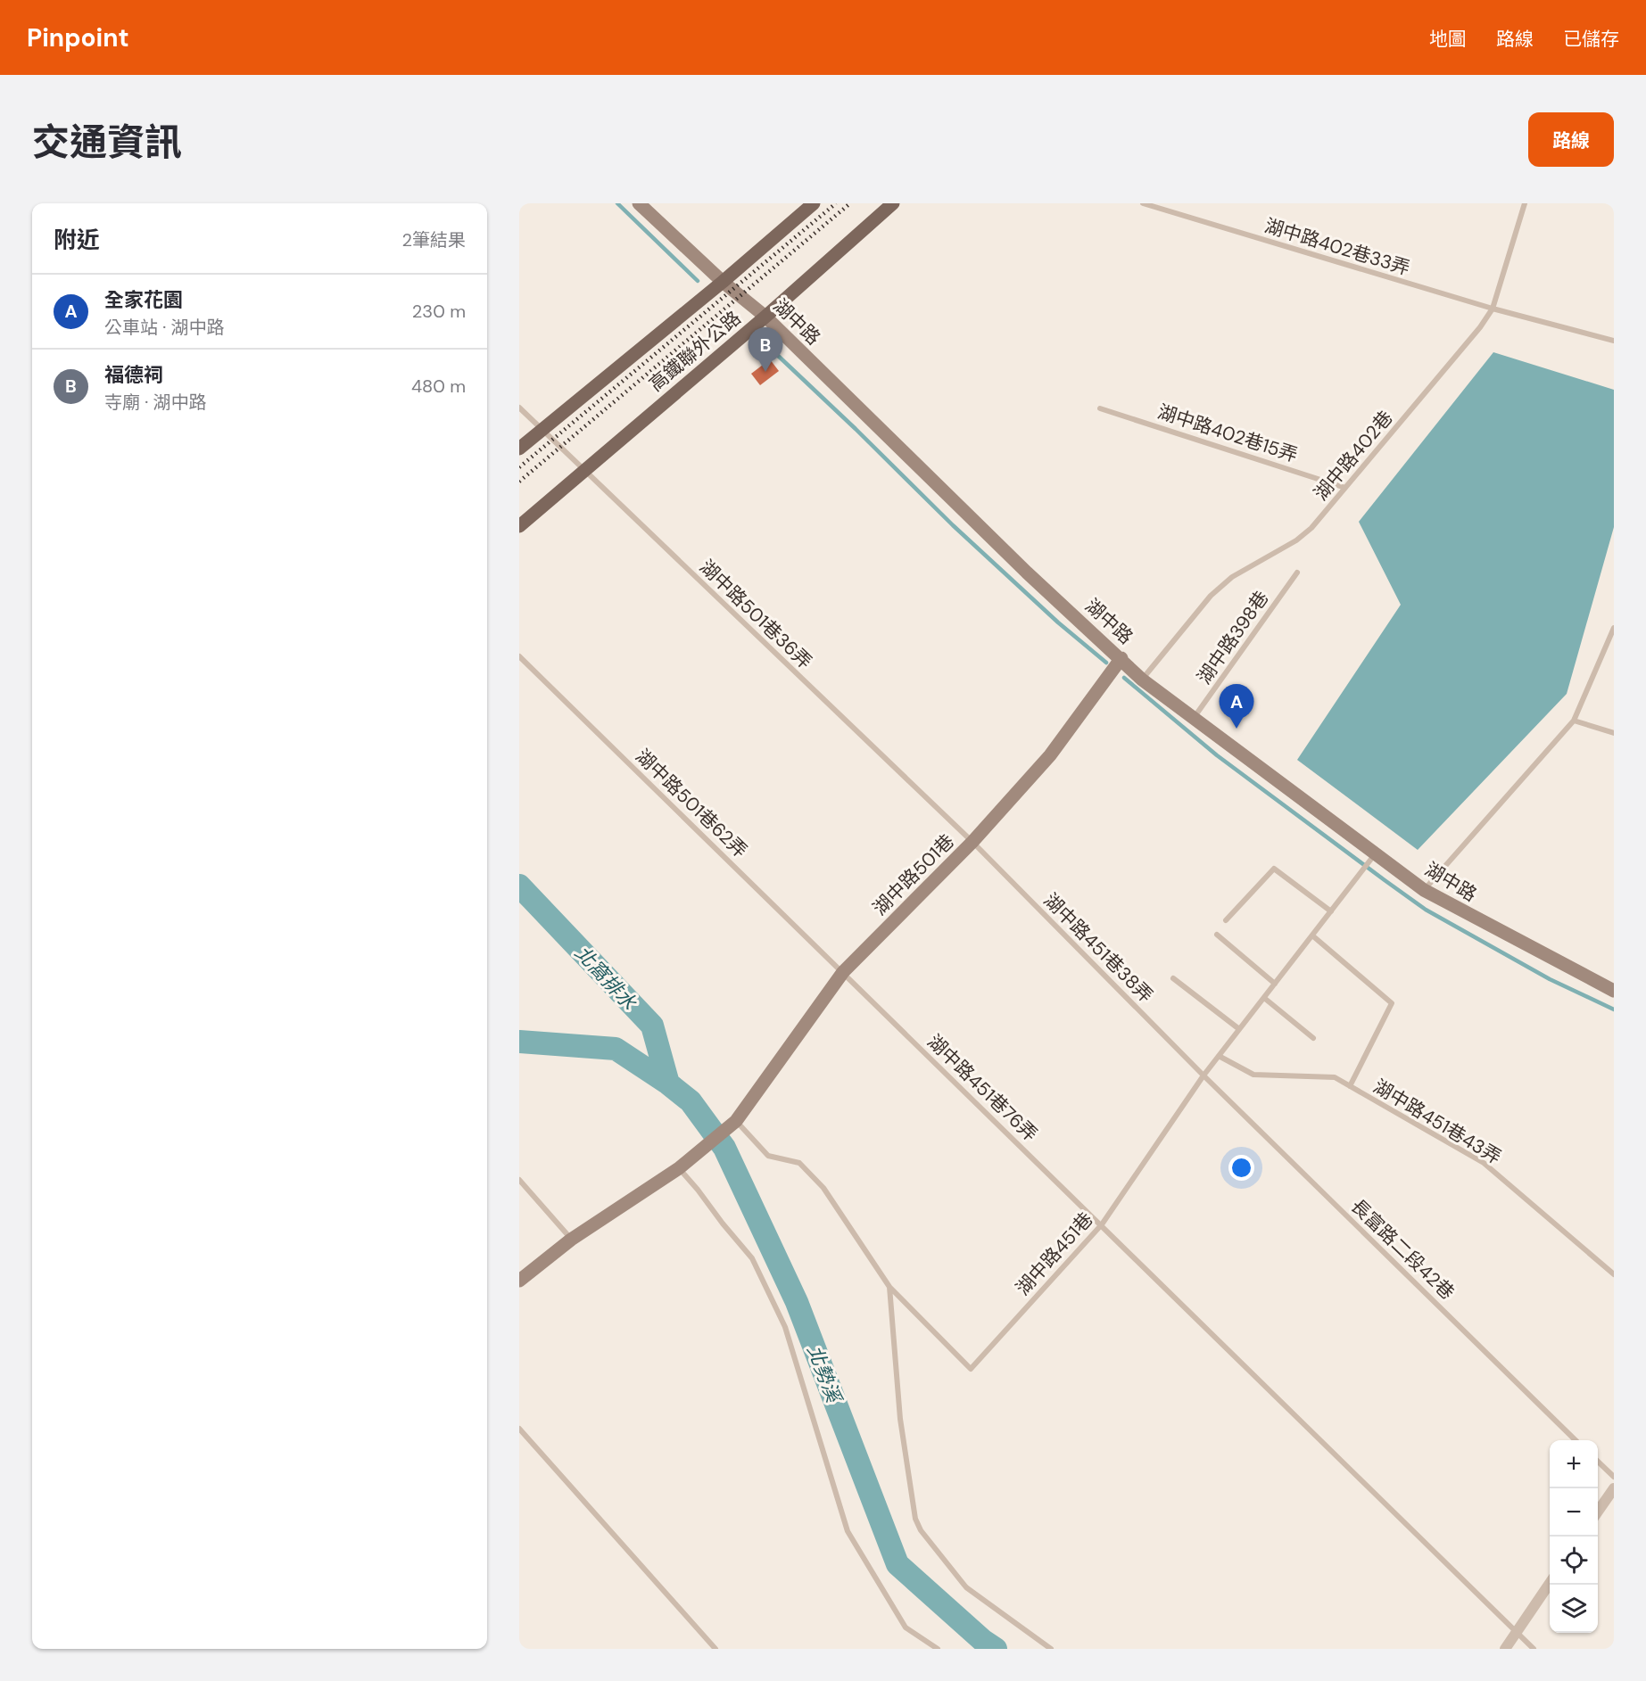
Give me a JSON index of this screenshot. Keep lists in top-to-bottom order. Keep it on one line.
{"streets":{"main road":["高鐵聯外公路"],"street":["湖中路","湖中路501巷"],"lane":["湖中路402巷33弄","湖中路402巷15弄","湖中路402巷","湖中路501巷36弄","湖中路398巷","湖中路501巷62弄","湖中路451巷38弄","湖中路451巷76弄","湖中路451巷43弄","長富路二段42巷","湖中路451巷"]},"crossings":[["湖中路402巷33弄","湖中路402巷"],["湖中路","高鐵聯外公路"],["湖中路","湖中路402巷"],["湖中路","湖中路398巷"],["湖中路","湖中路501巷"],["湖中路","湖中路451巷"],["高鐵聯外公路","湖中路501巷36弄"],["湖中路402巷15弄","湖中路402巷"],["湖中路501巷36弄","湖中路501巷"],["湖中路501巷36弄","湖中路451巷38弄"],["湖中路501巷62弄","湖中路501巷"],["湖中路501巷62弄","湖中路451巷76弄"],["湖中路501巷","湖中路451巷38弄"],["湖中路501巷","湖中路451巷76弄"],["湖中路501巷","湖中路451巷"],["湖中路451巷38弄","長富路二段42巷"],["湖中路451巷38弄","湖中路451巷"],["湖中路451巷76弄","湖中路451巷"],["湖中路451巷43弄","湖中路451巷"],["長富路二段42巷","湖中路451巷"]],"water":["北窩排水","北勢溪"],"page":{"header":"Pinpoint","nav":["地圖","路線","已儲存"],"title":"交通資訊","buttons":"路線","heading":["附近","2筆結果"],"list":[{"mark":"A","name":"全家花園","note":"公車站 · 湖中路","value":"230 m"},{"mark":"B","name":"福德祠","note":"寺廟 · 湖中路","value":"480 m"}],"pins":["B","A"],"map_buttons":["+","−"]}}
